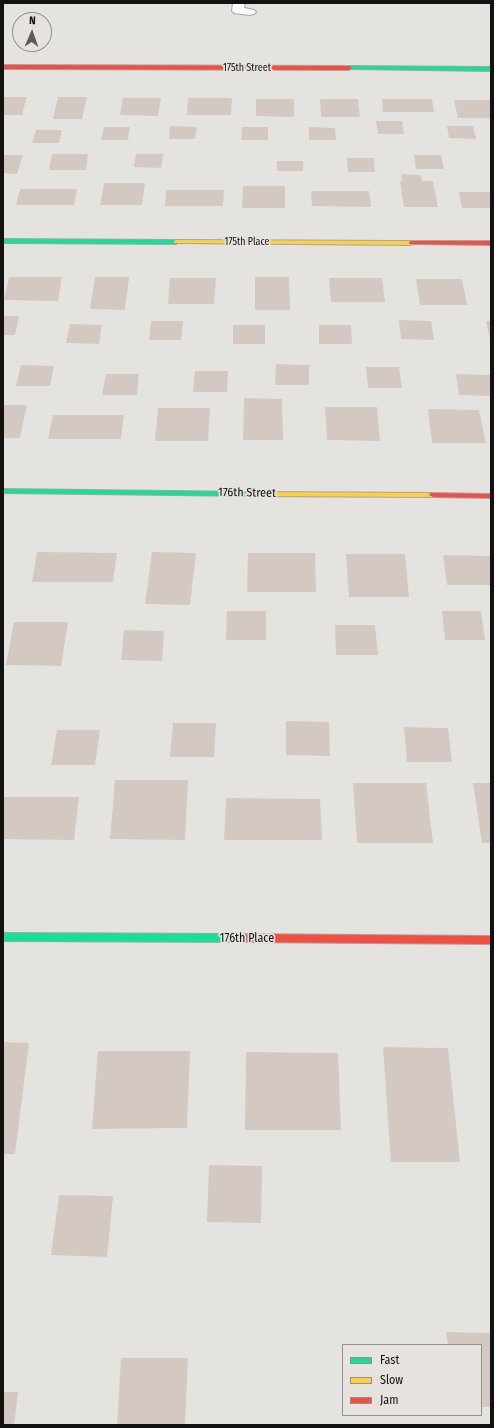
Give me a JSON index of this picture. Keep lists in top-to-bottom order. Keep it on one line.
{"streets":{"street":["175th Street","175th Place","176th Street","176th Place"]},"legend":["Fast","Slow","Jam"],"north":"top"}
